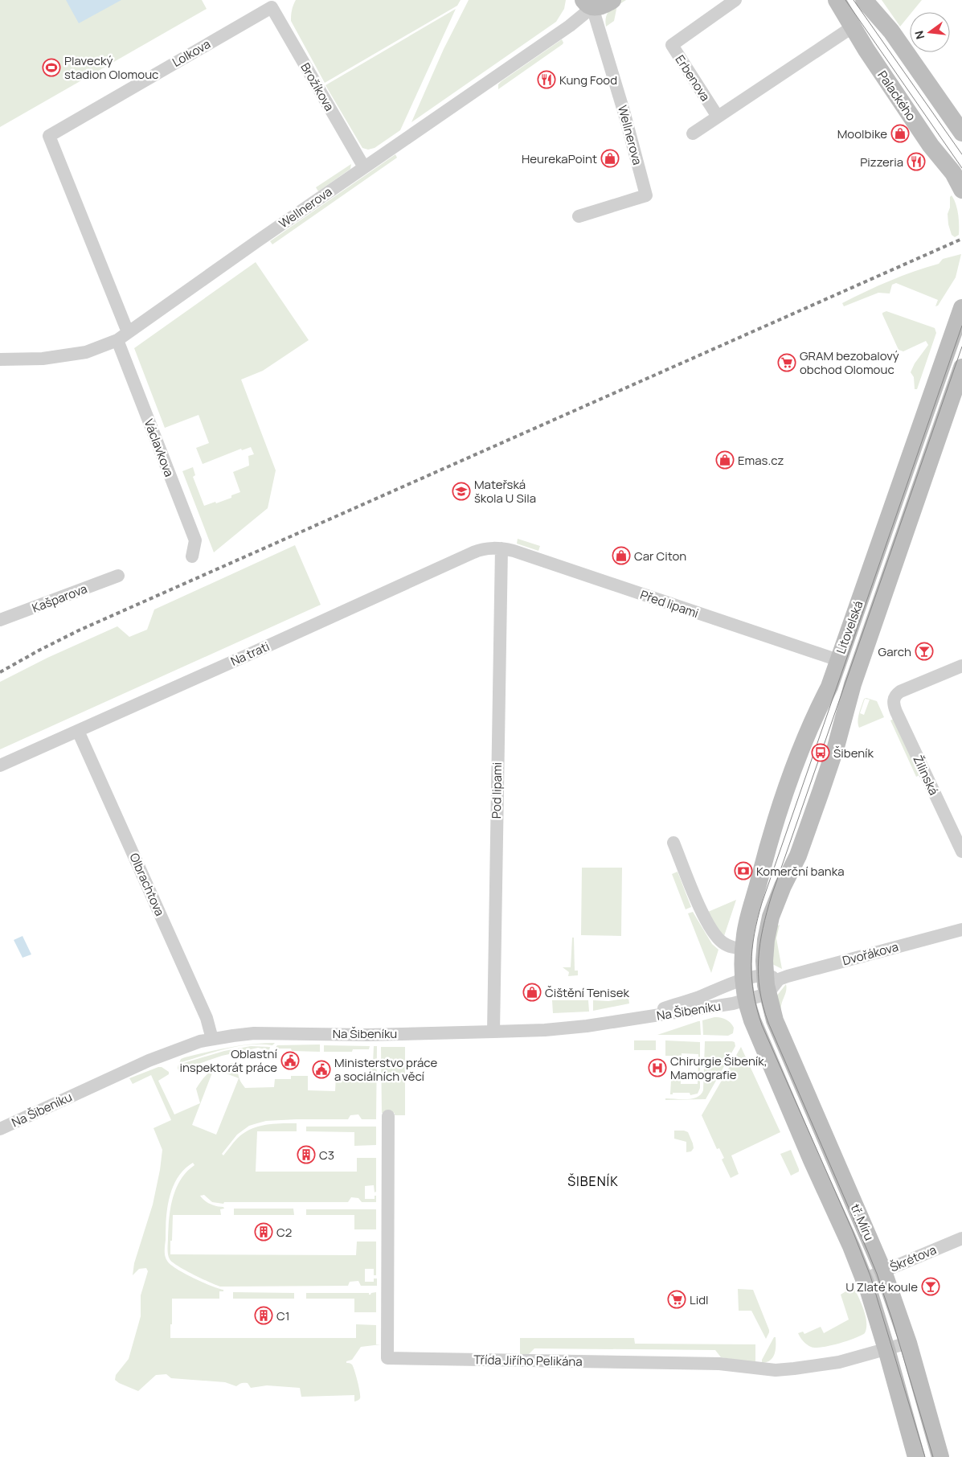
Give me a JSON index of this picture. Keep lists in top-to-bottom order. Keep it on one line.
{"streets":{"main road":["Palackého","Wellnerova","Litovelská","tř. Míru"],"street":["Lolkova","Erbenova","Brožíkova","Václavkova","Kašparova","Před lipami","Na trati","Žilinská","Pod lipami","Olbrachtova","Dvořákova","Na Šibeníku","Škrétova","Třída Jiřího Pelikána"]},"crossings":[["Lolkova","Brožíkova"],["Lolkova","Wellnerova"],["Brožíkova","Wellnerova"],["Wellnerova","Václavkova"],["Před lipami","Litovelská"],["Před lipami","Na trati"],["Před lipami","Pod lipami"],["Litovelská","Dvořákova"],["Litovelská","Na Šibeníku"],["Litovelská","tř. Míru"],["Na trati","Pod lipami"],["Na trati","Olbrachtova"],["Pod lipami","Na Šibeníku"],["Olbrachtova","Na Šibeníku"],["Dvořákova","Na Šibeníku"],["Na Šibeníku","tř. Míru"],["tř. Míru","Škrétova"],["tř. Míru","Třída Jiřího Pelikána"]],"districts":["ŠIBENÍK"],"places":{"sports":["Plavecký stadion Olomouc"],"restaurant":["Kung Food","Pizzeria"],"shop":["Moolbike","HeurekaPoint","Emas.cz","Car Citon","Čištění Tenisek"],"supermarket":["GRAM bezobalový obchod Olomouc","Lidl"],"school or university":["Mateřská škola U Sila"],"bar":["Garch","U Zlaté koule"],"bus stop":["Šibeník"],"bank":["Komerční banka"],"public building":["Oblastní inspektorát práce","Ministerstvo práce a sociálních věcí"],"hospital":["Chirurgie Šibeník, Mamografie"],"building":["C3","C2","C1"]},"north":"left"}
